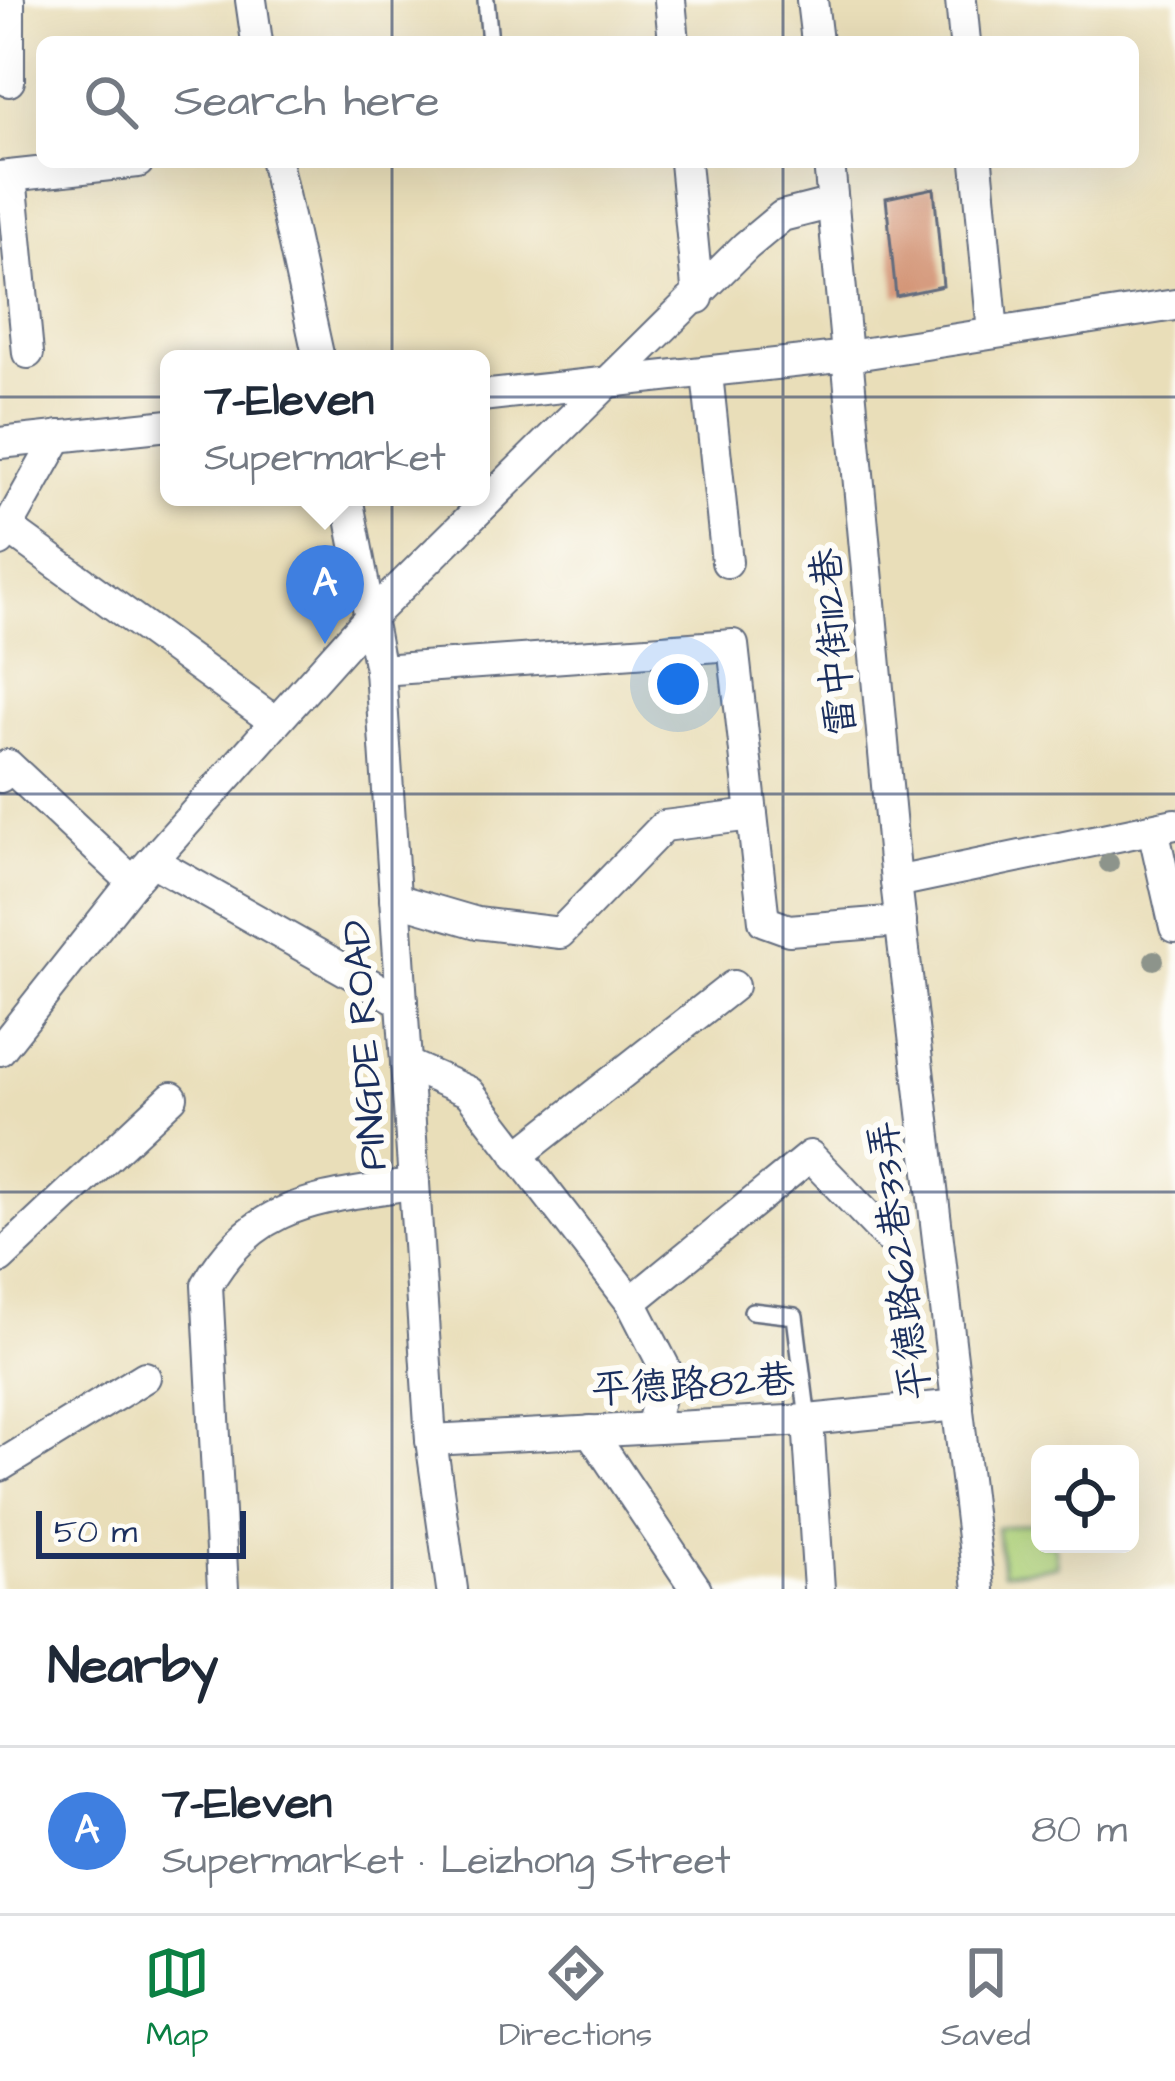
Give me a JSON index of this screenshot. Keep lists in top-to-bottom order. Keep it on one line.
{"streets":{"street":["雷中街112巷","PINGDE ROAD","平德路62巷33弄","平德路82巷"]},"crossings":[["雷中街112巷","平德路62巷33弄"],["PINGDE ROAD","平德路82巷"],["平德路62巷33弄","平德路82巷"]],"scale_bar":"50 m","page":{"search":"Search here","popup":["7-Eleven","Supermarket"],"pins":"A","scale":"50 m","heading":"Nearby","list":[{"mark":"A","name":"7-Eleven","note":"Supermarket · Leizhong Street","value":"80 m"}],"nav":["Map","Directions","Saved"]}}
